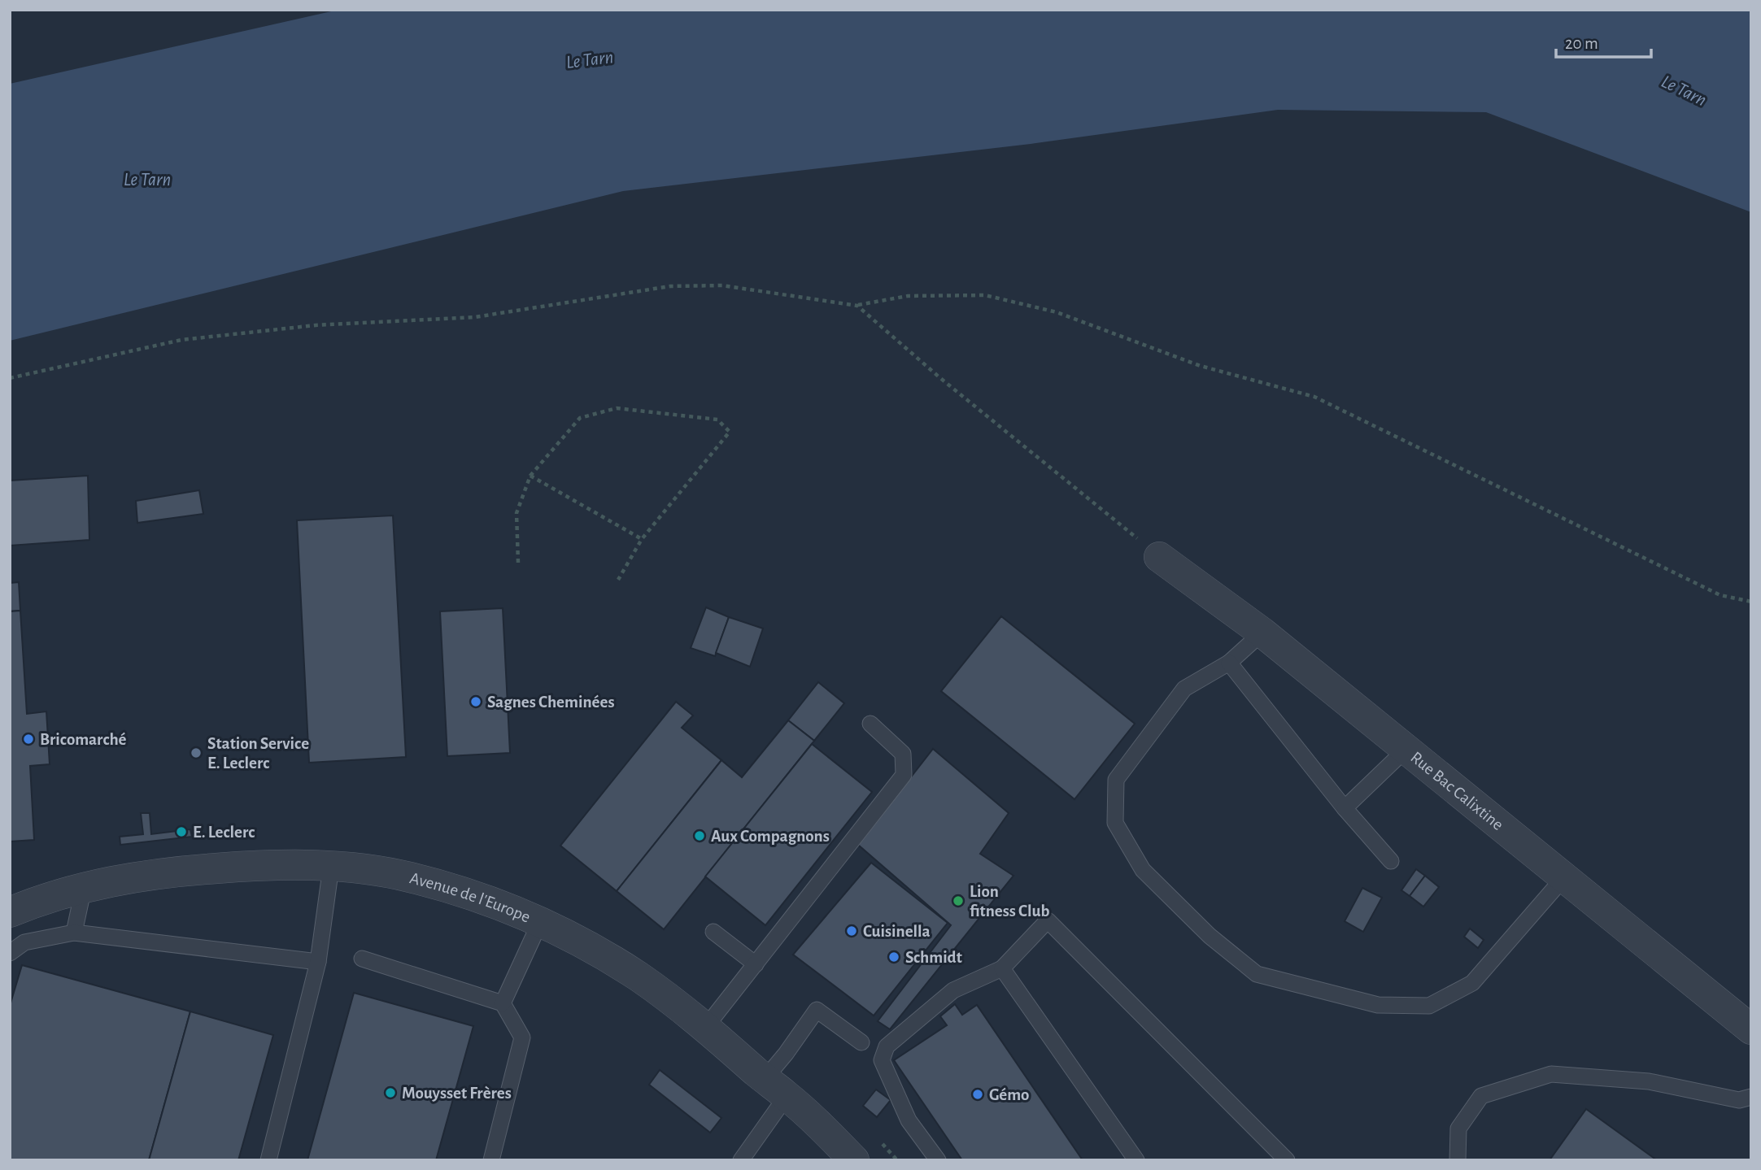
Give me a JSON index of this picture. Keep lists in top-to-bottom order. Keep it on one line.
{"streets":{"street":["Rue Bac Calixtine","Avenue de l'Europe"]},"water":["Le Tarn"],"places":["Sagnes Cheminées","Bricomarché","Station Service E. Leclerc","E. Leclerc","Aux Compagnons","Lion fitness Club","Cuisinella","Schmidt","Mouysset Frères","Gémo"],"scale_bar":"20 m"}
